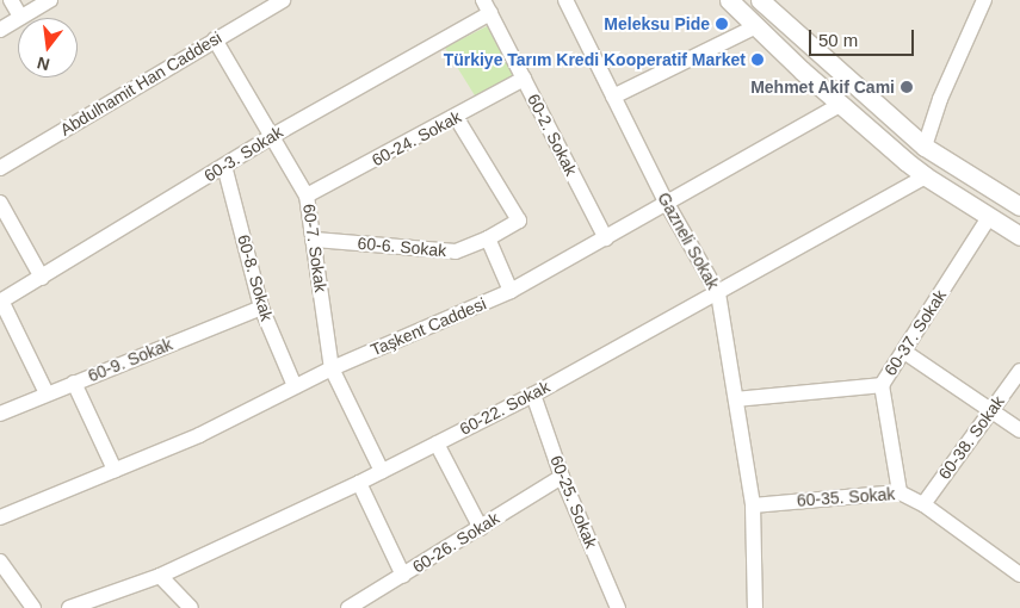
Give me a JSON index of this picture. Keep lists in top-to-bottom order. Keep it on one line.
{"streets":{"street":["Abdulhamit Han Caddesi","60-2. Sokak","60-24. Sokak","60-3. Sokak","Gazneli Sokak","60-6. Sokak","60-7. Sokak","60-8. Sokak","Taşkent Caddesi","60-37. Sokak","60-9. Sokak","60-22. Sokak","60-38. Sokak","60-35. Sokak","60-25. Sokak","60-26. Sokak"]},"crossings":[["Abdulhamit Han Caddesi","60-7. Sokak"],["60-2. Sokak","60-24. Sokak"],["60-2. Sokak","60-3. Sokak"],["60-2. Sokak","Taşkent Caddesi"],["60-24. Sokak","60-6. Sokak"],["60-24. Sokak","60-7. Sokak"],["60-3. Sokak","60-7. Sokak"],["60-3. Sokak","60-8. Sokak"],["Gazneli Sokak","Taşkent Caddesi"],["Gazneli Sokak","60-37. Sokak"],["Gazneli Sokak","60-22. Sokak"],["Gazneli Sokak","60-35. Sokak"],["60-6. Sokak","60-7. Sokak"],["60-7. Sokak","Taşkent Caddesi"],["60-7. Sokak","60-22. Sokak"],["60-8. Sokak","Taşkent Caddesi"],["60-8. Sokak","60-9. Sokak"],["60-22. Sokak","60-25. Sokak"],["60-38. Sokak","60-35. Sokak"],["60-25. Sokak","60-26. Sokak"]],"places":["Meleksu Pide","Türkiye Tarım Kredi Kooperatif Market","Mehmet Akif Cami"],"scale_bar":"50 m","north":"bottom"}
